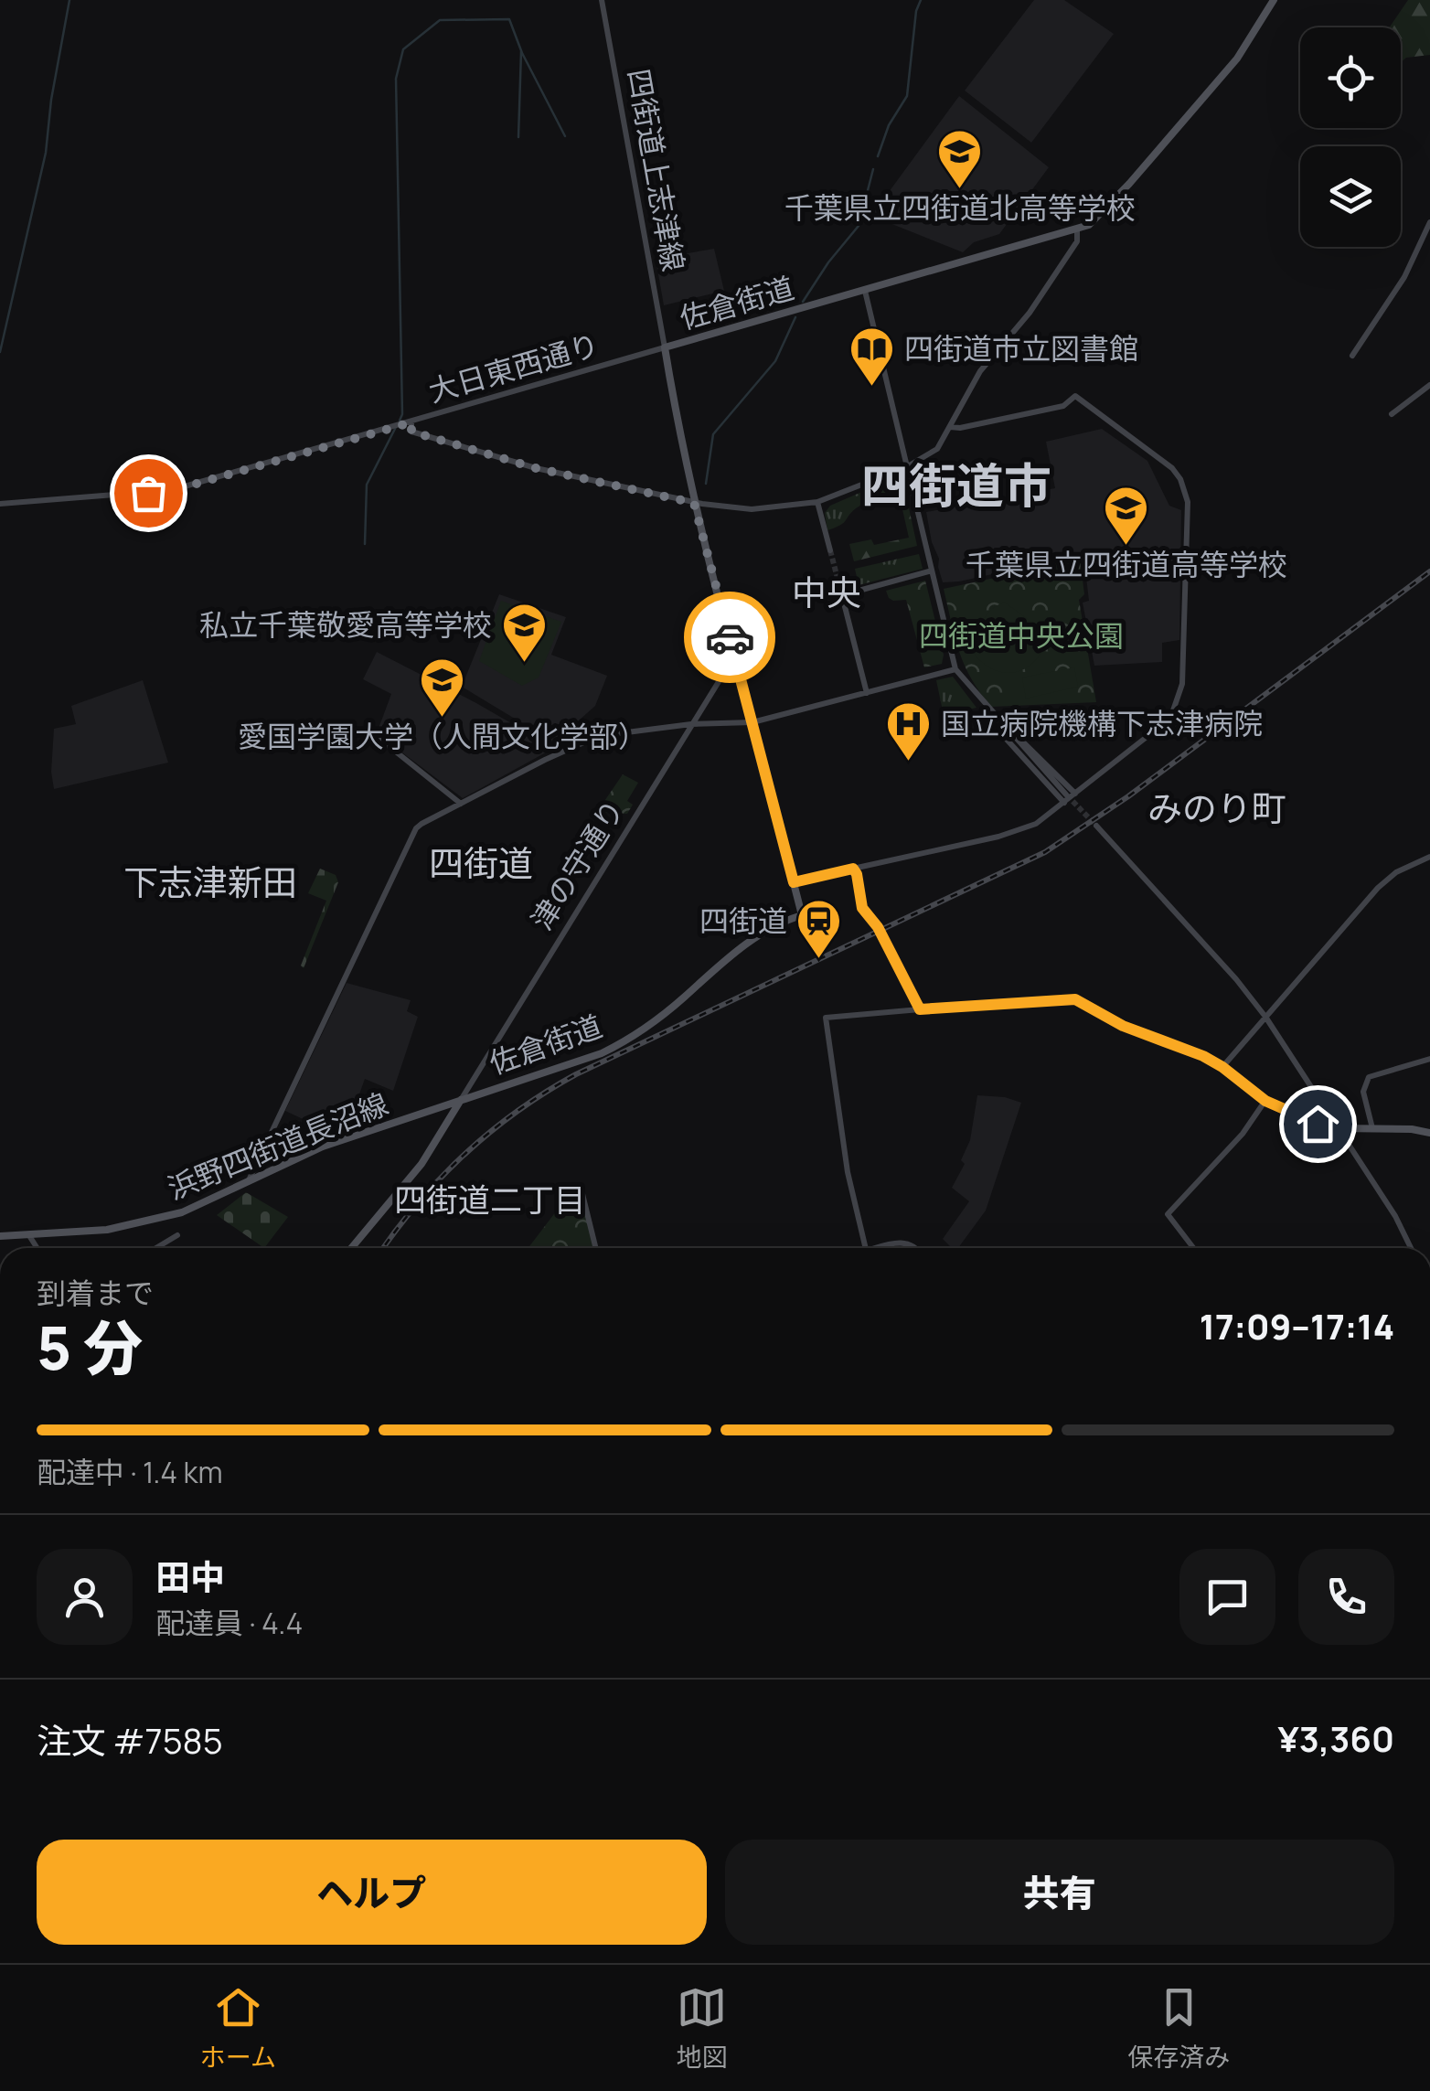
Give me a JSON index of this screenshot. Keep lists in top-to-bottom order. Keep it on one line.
{"streets":{"main road":["佐倉街道","浜野四街道長沼線"],"street":["四街道上志津線","大日東西通り","津の守通り"]},"crossings":[["四街道上志津線","佐倉街道"],["四街道上志津線","大日東西通り"],["佐倉街道","大日東西通り"],["佐倉街道","津の守通り"],["佐倉街道","浜野四街道長沼線"],["津の守通り","浜野四街道長沼線"]],"districts":["四街道市","中央","みのり町","四街道","下志津新田","四街道二丁目"],"parks":["四街道中央公園"],"places":{"school or university":["千葉県立四街道北高等学校","千葉県立四街道高等学校","私立千葉敬愛高等学校","愛国学園大学（人間文化学部）"],"library":["四街道市立図書館"],"hospital":["国立病院機構下志津病院"],"station":["四街道"]},"page":{"heading":["5 分","到着まで","17:09–17:14"],"panel":["田中","配達員 · 4.4","注文 #7585","¥3,360"],"bar":"配達中 · 1.4 km","buttons":["ヘルプ","共有"],"tabs":["ホーム","地図","保存済み"]}}
